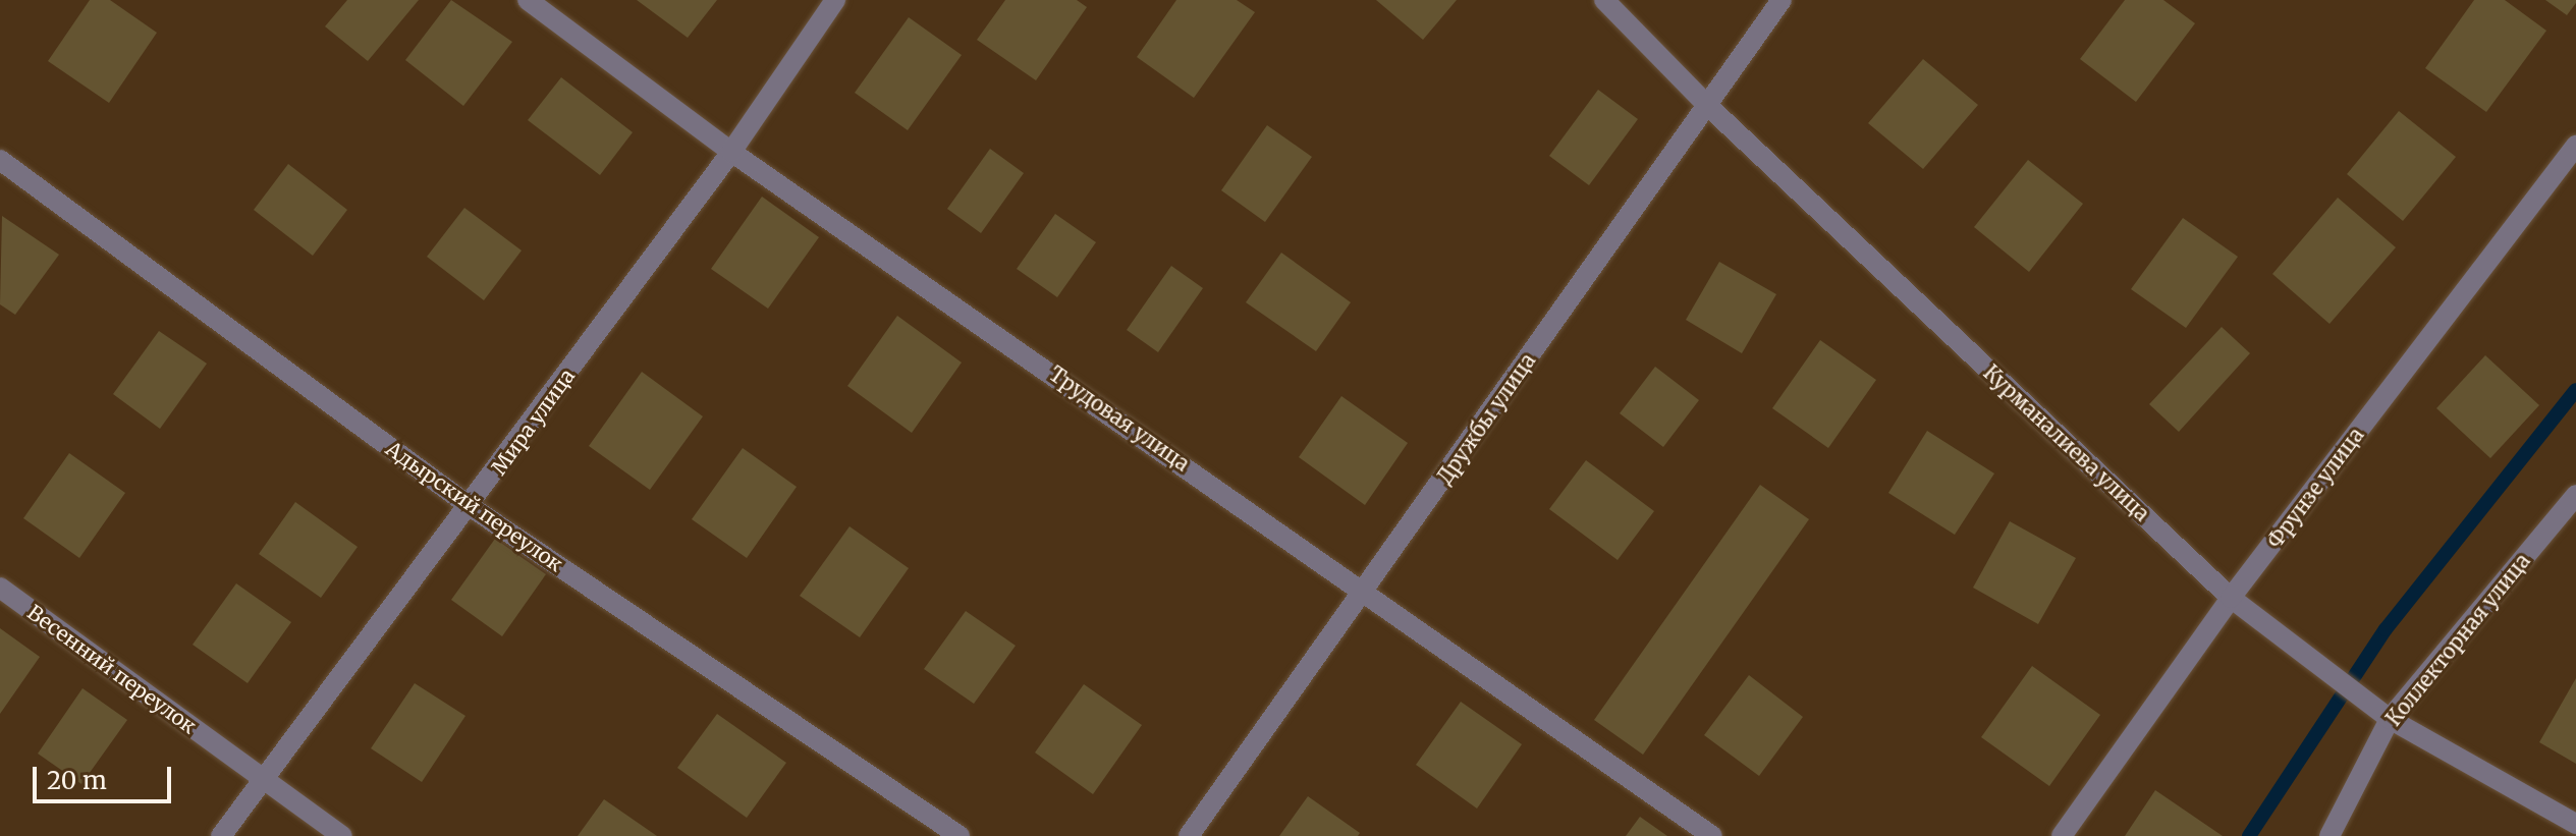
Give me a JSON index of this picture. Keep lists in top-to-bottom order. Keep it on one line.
{"streets":{"street":["Трудовая улица","Дружбы улица","Мира улица","Курманалиева улица","Фрунзе улица","Адырский переулок","Коллекторная улица","Весенний переулок"]},"crossings":[["Трудовая улица","Дружбы улица"],["Трудовая улица","Мира улица"],["Дружбы улица","Курманалиева улица"],["Мира улица","Адырский переулок"],["Мира улица","Весенний переулок"],["Курманалиева улица","Фрунзе улица"],["Курманалиева улица","Коллекторная улица"]],"scale_bar":"20 m"}
